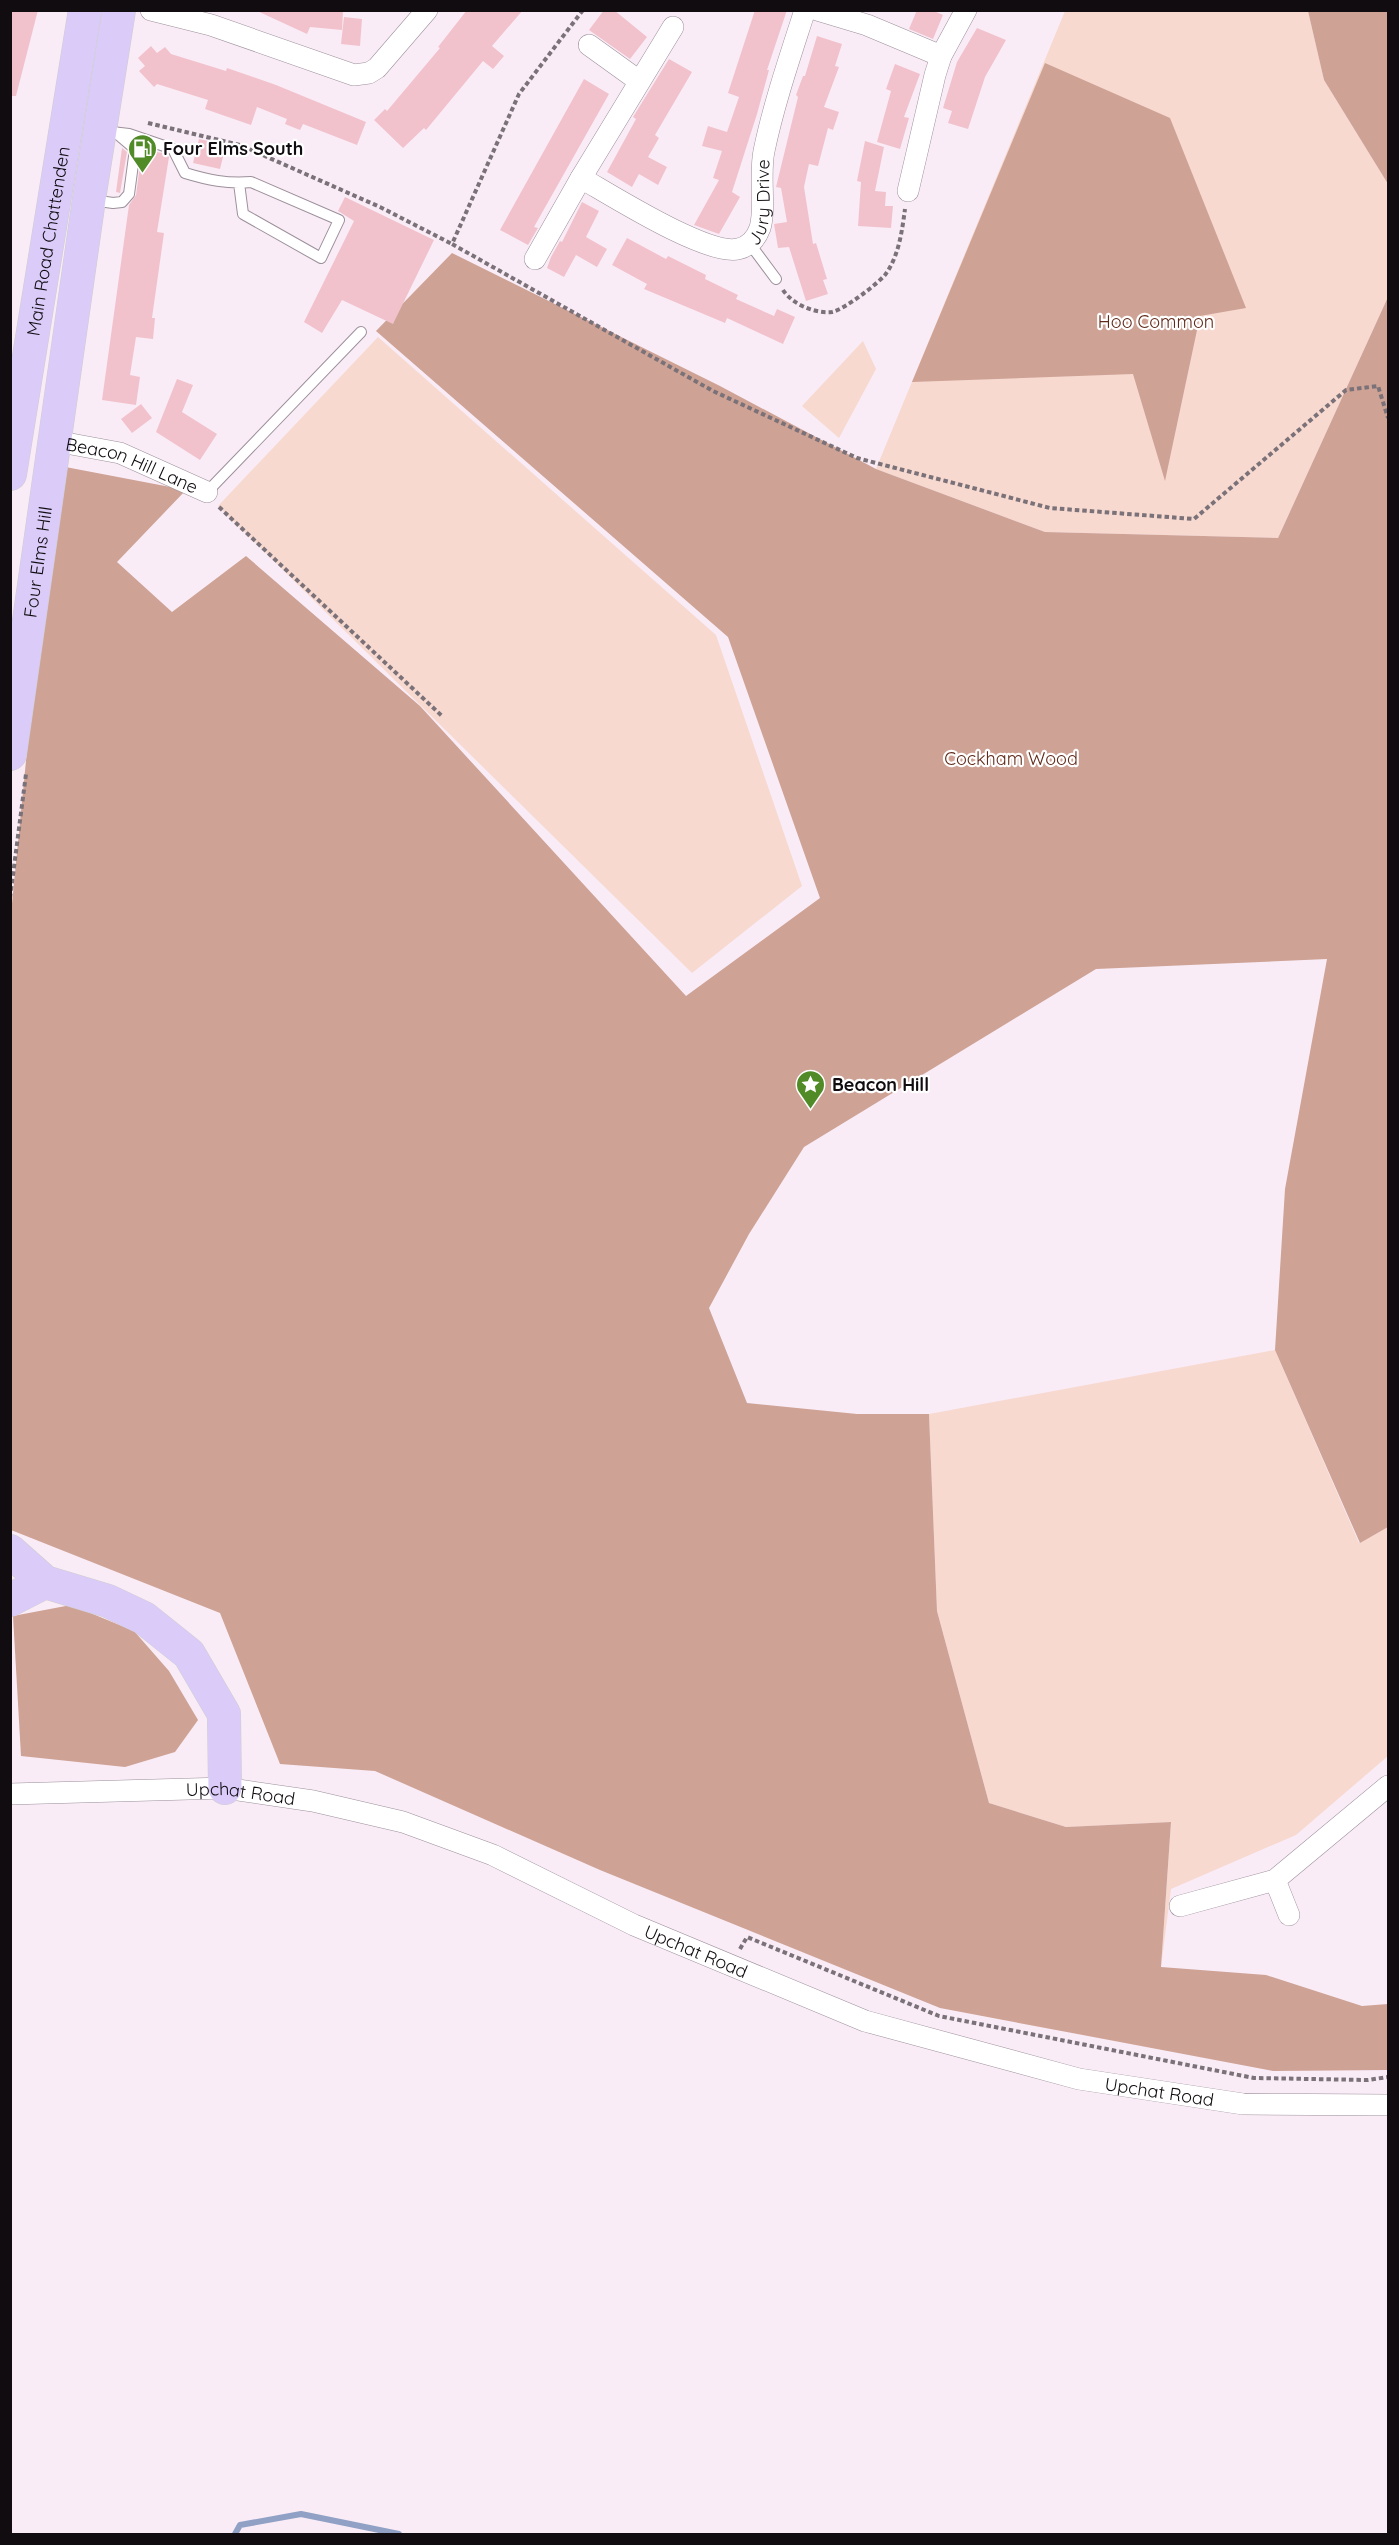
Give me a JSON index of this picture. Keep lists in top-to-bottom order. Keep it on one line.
{"streets":{"main road":["Main Road Chattenden","Four Elms Hill"],"street":["Jury Drive","Beacon Hill Lane","Upchat Road"]},"crossings":[["Main Road Chattenden","Beacon Hill Lane"],["Main Road Chattenden","Four Elms Hill"],["Beacon Hill Lane","Four Elms Hill"]],"parks":["Hoo Common","Cockham Wood"],"places":{"fuel station":["Four Elms South"],"place":["Beacon Hill"]}}
